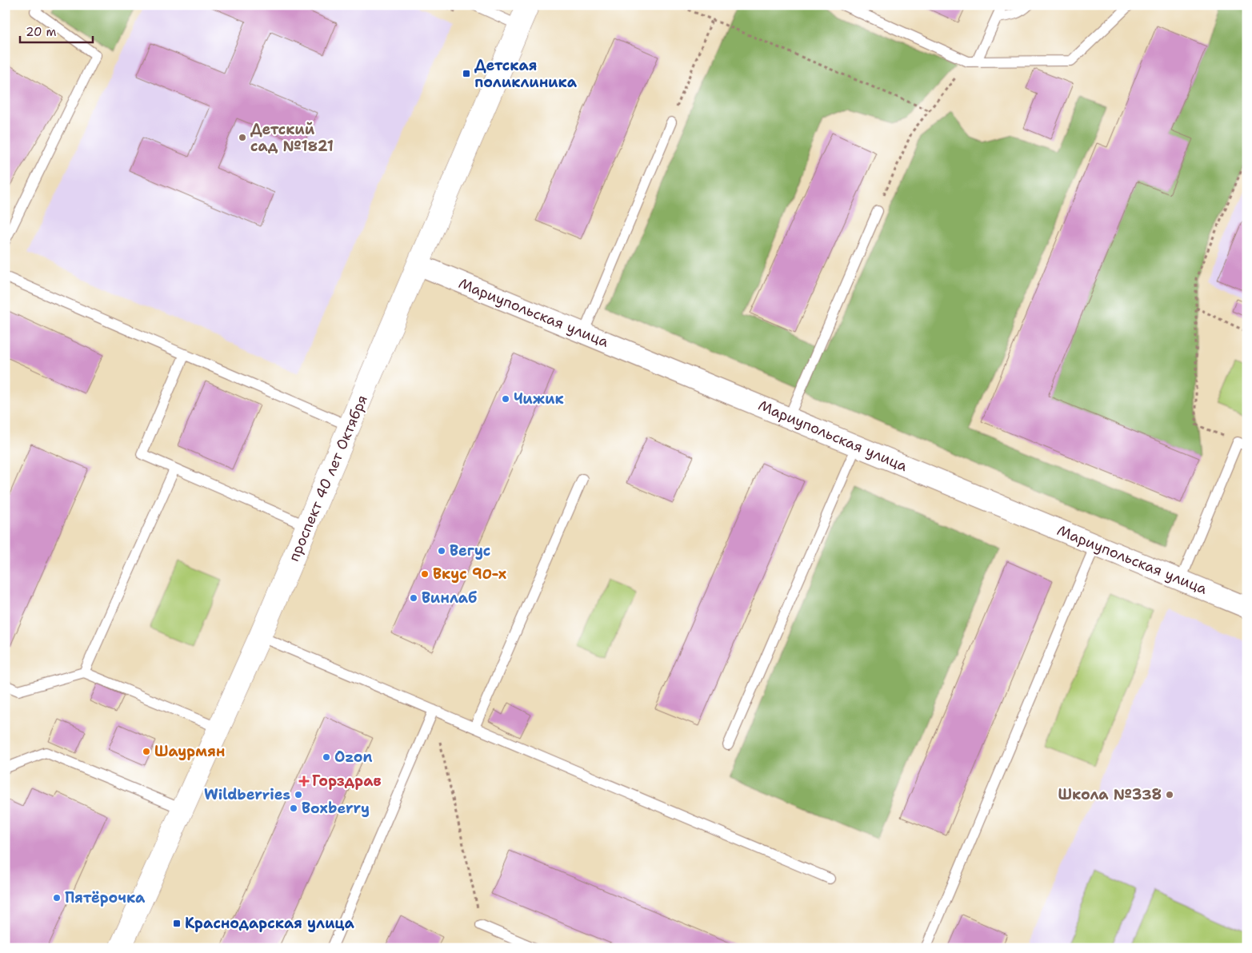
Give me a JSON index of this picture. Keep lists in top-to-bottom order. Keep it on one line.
{"streets":{"street":["Мариупольская улица","проспект 40 лет Октября"]},"crossings":[["Мариупольская улица","проспект 40 лет Октября"]],"places":{"transit":["Детская поликлиника","Краснодарская улица"],"other":["Детский сад №1821","Чижик","Вегус","Вкус 90-х","Винлаб","Шаурмян","Ozon","Wildberries","Школа №338","Boxberry","Пятёрочка"],"health":["Горздрав"]},"scale_bar":"20 m"}
